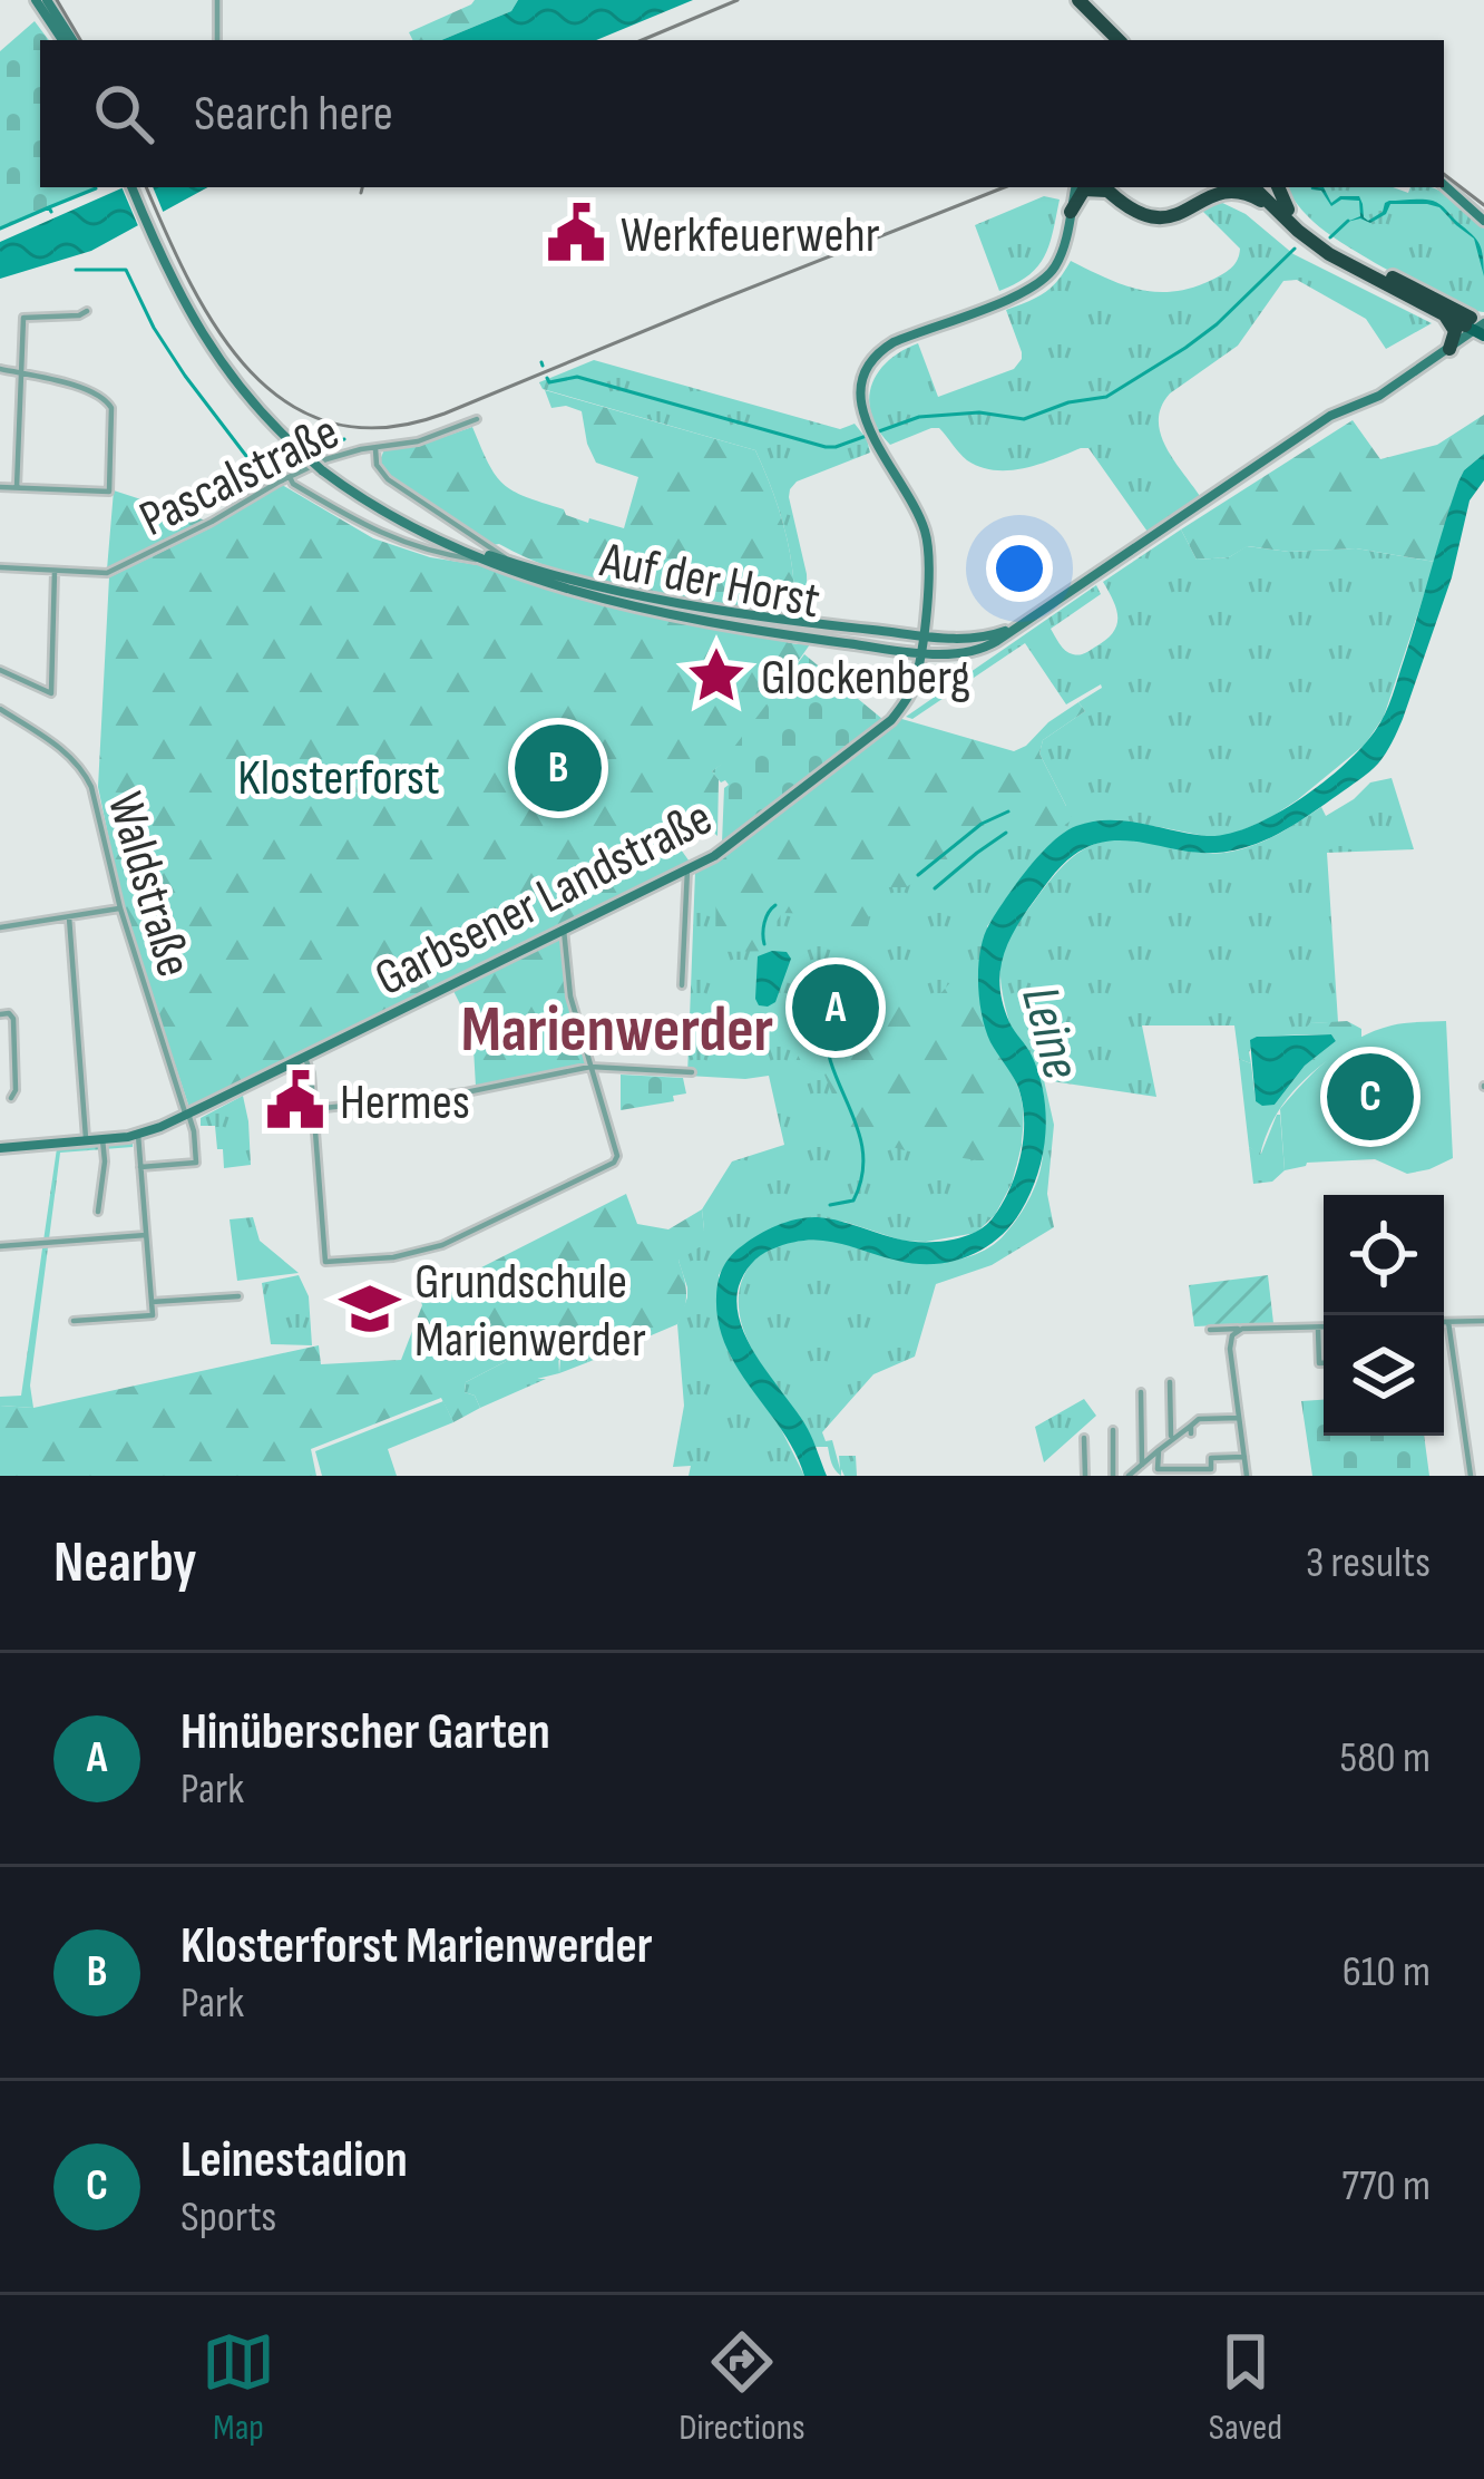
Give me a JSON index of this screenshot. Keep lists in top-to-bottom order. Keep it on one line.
{"streets":{"street":["Pascalstraße","Auf der Horst","Waldstraße","Garbsener Landstraße"]},"crossings":[["Pascalstraße","Auf der Horst"],["Auf der Horst","Garbsener Landstraße"],["Waldstraße","Garbsener Landstraße"]],"districts":["Marienwerder"],"water":["Leine"],"parks":["Klosterforst"],"places":{"public building":["Werkfeuerwehr","Hermes"],"place":["Glockenberg"],"school or university":["Grundschule Marienwerder"]},"page":{"search":"Search here","pins":["B","A","C"],"heading":["Nearby","3 results"],"list":[{"mark":"A","name":"Hinüberscher Garten","note":"Park","value":"580 m"},{"mark":"B","name":"Klosterforst Marienwerder","note":"Park","value":"610 m"},{"mark":"C","name":"Leinestadion","note":"Sports","value":"770 m"}],"nav":["Map","Directions","Saved"]}}
